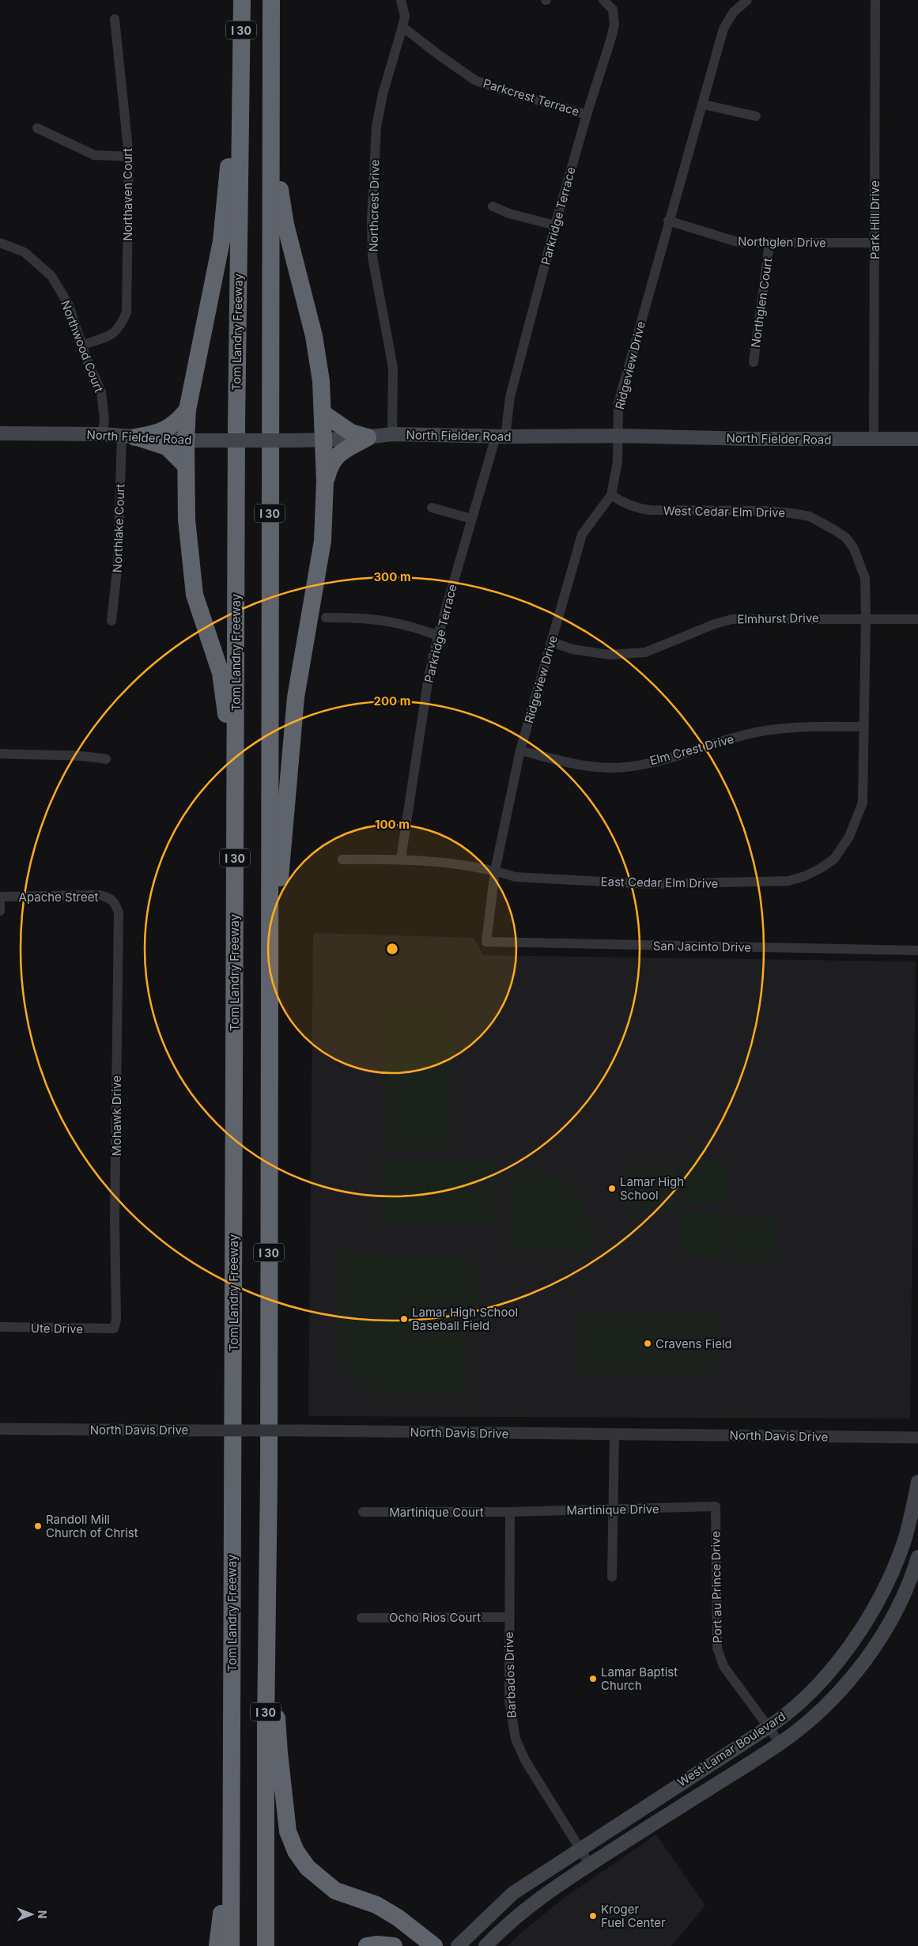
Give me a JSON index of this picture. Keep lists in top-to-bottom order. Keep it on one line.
{"streets":{"highway":["I 30","Tom Landry Freeway"],"main road":["North Fielder Road","West Lamar Boulevard"],"street":["Parkcrest Terrace","Northaven Court","Northcrest Drive","Parkridge Terrace","Park Hill Drive","Northglen Drive","Northglen Court","Northwood Court","Ridgeview Drive","West Cedar Elm Drive","Northlake Court","Elmhurst Drive","Elm Crest Drive","East Cedar Elm Drive","Apache Street","San Jacinto Drive","Mohawk Drive","Ute Drive","North Davis Drive","Martinique Drive","Martinique Court","Port au Prince Drive","Ocho Rios Court","Barbados Drive"]},"crossings":[["Parkcrest Terrace","Northcrest Drive"],["Parkcrest Terrace","Parkridge Terrace"],["Northaven Court","Northwood Court"],["Northcrest Drive","North Fielder Road"],["Parkridge Terrace","North Fielder Road"],["Parkridge Terrace","East Cedar Elm Drive"],["Park Hill Drive","Northglen Drive"],["Park Hill Drive","North Fielder Road"],["Northglen Drive","Northglen Court"],["Northglen Drive","Ridgeview Drive"],["Northwood Court","North Fielder Road"],["Ridgeview Drive","North Fielder Road"],["Ridgeview Drive","West Cedar Elm Drive"],["Ridgeview Drive","Elmhurst Drive"],["Ridgeview Drive","Elm Crest Drive"],["Ridgeview Drive","East Cedar Elm Drive"],["Ridgeview Drive","San Jacinto Drive"],["North Fielder Road","Northlake Court"],["West Cedar Elm Drive","Elmhurst Drive"],["West Cedar Elm Drive","Elm Crest Drive"],["West Cedar Elm Drive","East Cedar Elm Drive"],["Elm Crest Drive","East Cedar Elm Drive"],["Apache Street","Mohawk Drive"],["Mohawk Drive","Ute Drive"],["Martinique Drive","Martinique Court"],["Martinique Drive","Port au Prince Drive"],["Martinique Drive","Barbados Drive"],["Martinique Court","Barbados Drive"],["Port au Prince Drive","West Lamar Boulevard"],["Ocho Rios Court","Barbados Drive"],["Barbados Drive","West Lamar Boulevard"]],"places":["Lamar High School","Lamar High School Baseball Field","Cravens Field","Randoll Mill Church of Christ","Lamar Baptist Church","Kroger Fuel Center"],"north":"right","rings":["300 m","200 m","100 m"]}
